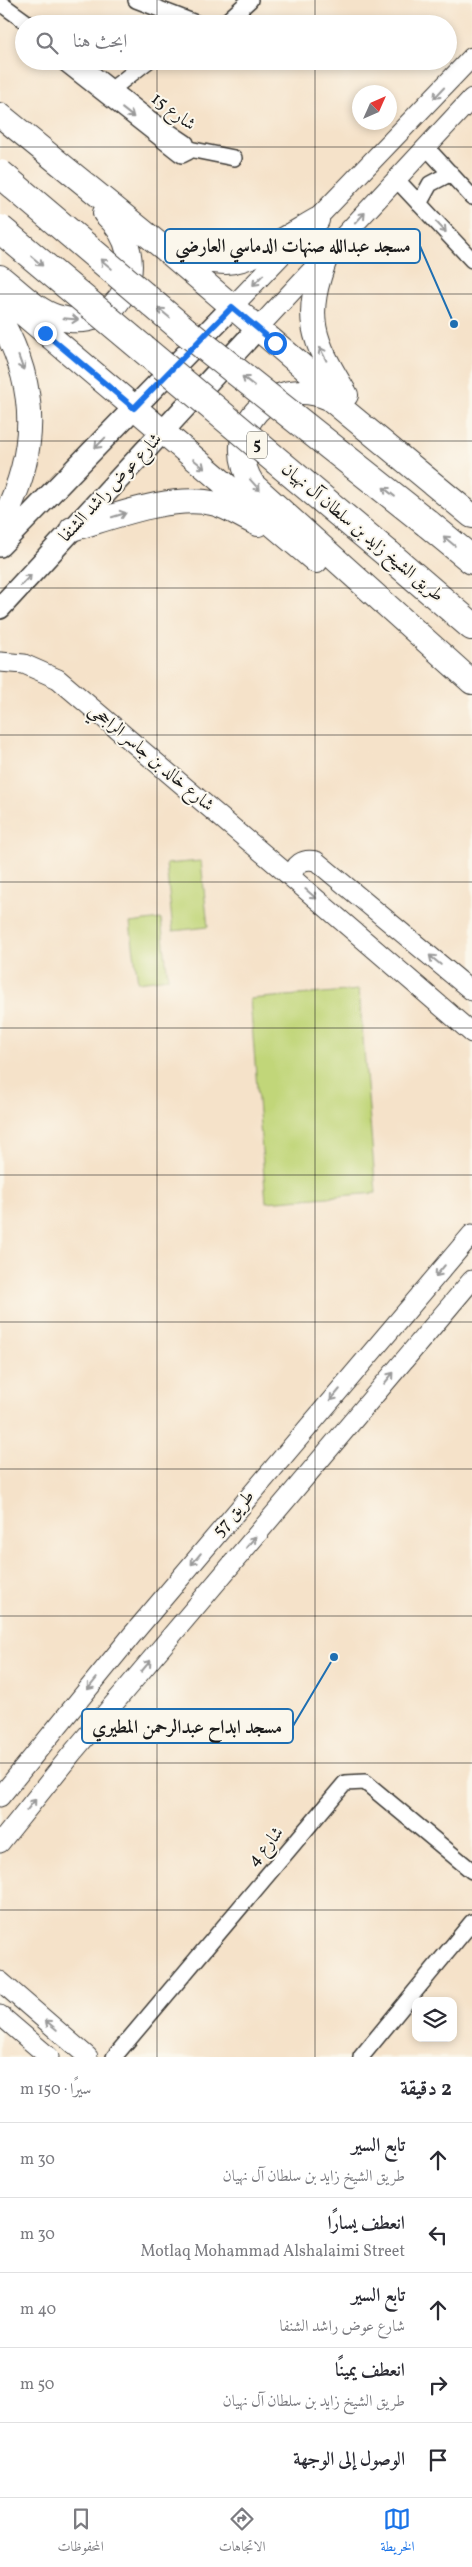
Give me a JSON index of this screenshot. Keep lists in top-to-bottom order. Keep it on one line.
{"streets":{"highway":["5","طريق الشيخ زايد بن سلطان آل نهيان"],"main road":["شارع عوض راشد الشنفا"],"street":["شارع 15","شارع خالد بن جاسر الراجحي","طريق 57","شارع 4"]},"one_way":["شارع خالد بن جاسر الراجحي"],"places":["مسجد عبدالله صنهات الدماسي العارضي","مسجد ابداح عبدالرحمن المطيري"],"north":"top right","page":{"search":"ابحث هنا","heading":["2 دقيقة","سيرًا · 150 m"],"list":[["تابع السير","طريق الشيخ زايد بن سلطان آل نهيان","30 m"],["انعطف يسارًا","Motlaq Mohammad Alshalaimi Street","30 m"],["تابع السير","شارع عوض راشد الشنفا","40 m"],["انعطف يمينًا","طريق الشيخ زايد بن سلطان آل نهيان","50 m"],"الوصول إلى الوجهة"],"nav":["الخريطة","الاتجاهات","المحفوظات"]}}
